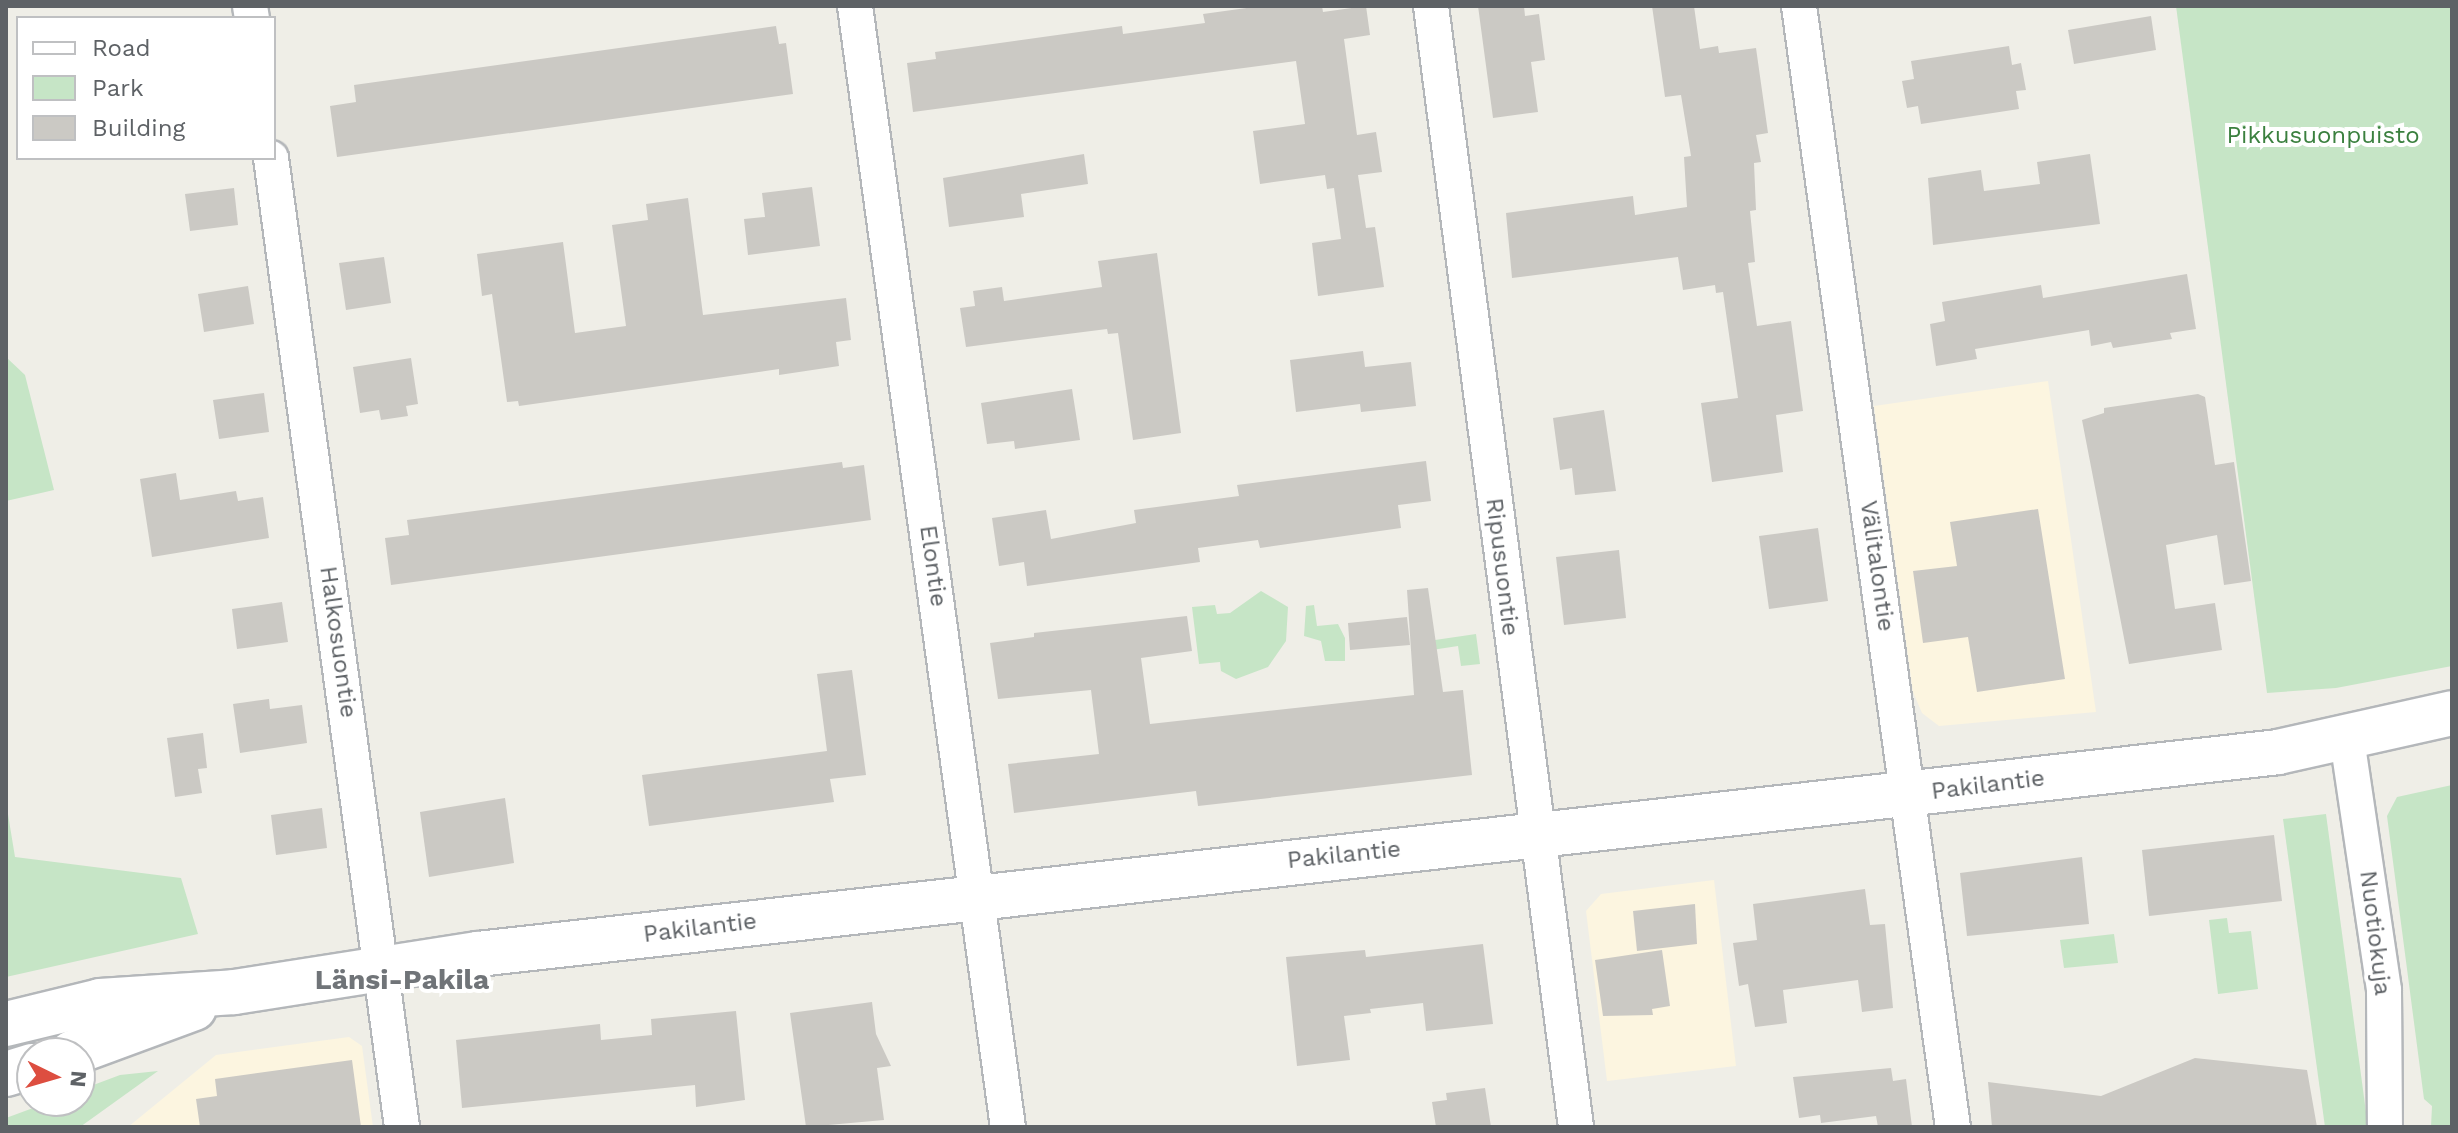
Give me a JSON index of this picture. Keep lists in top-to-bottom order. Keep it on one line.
{"streets":{"main road":["Pakilantie"],"street":["Elontie","Välitalontie","Ripusuontie","Halkosuontie","Nuotiokuja"]},"crossings":[["Elontie","Pakilantie"],["Välitalontie","Pakilantie"],["Ripusuontie","Pakilantie"],["Halkosuontie","Pakilantie"],["Pakilantie","Nuotiokuja"]],"districts":["Länsi-Pakila"],"parks":["Pikkusuonpuisto"],"legend":["Road","Park","Building"],"north":"right"}
